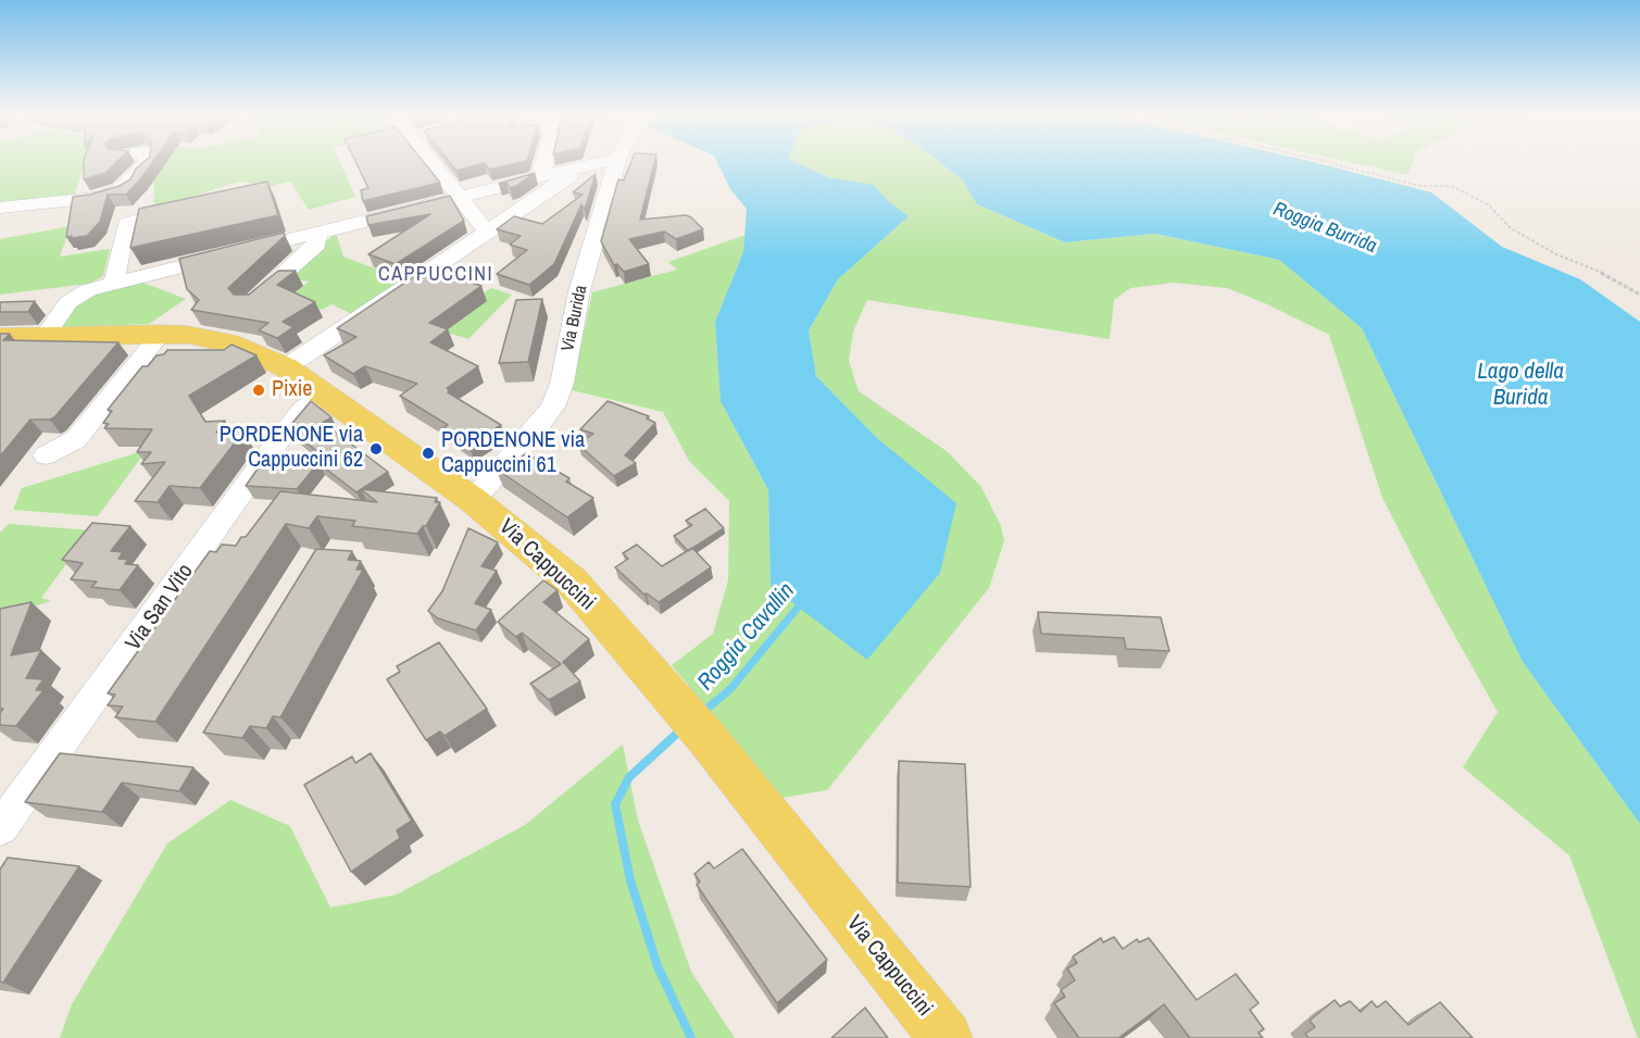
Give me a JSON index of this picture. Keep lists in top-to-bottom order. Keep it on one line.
{"streets":{"main road":["Via Cappuccini"],"street":["Via Burida","Via San Vito"]},"crossings":[["Via Burida","Via Cappuccini"],["Via Cappuccini","Via San Vito"]],"districts":["CAPPUCCINI"],"water":["Roggia Burrida","Lago della Burida","Roggia Cavallin"],"places":["Pixie","PORDENONE via Cappuccini 62","PORDENONE via Cappuccini 61"]}
